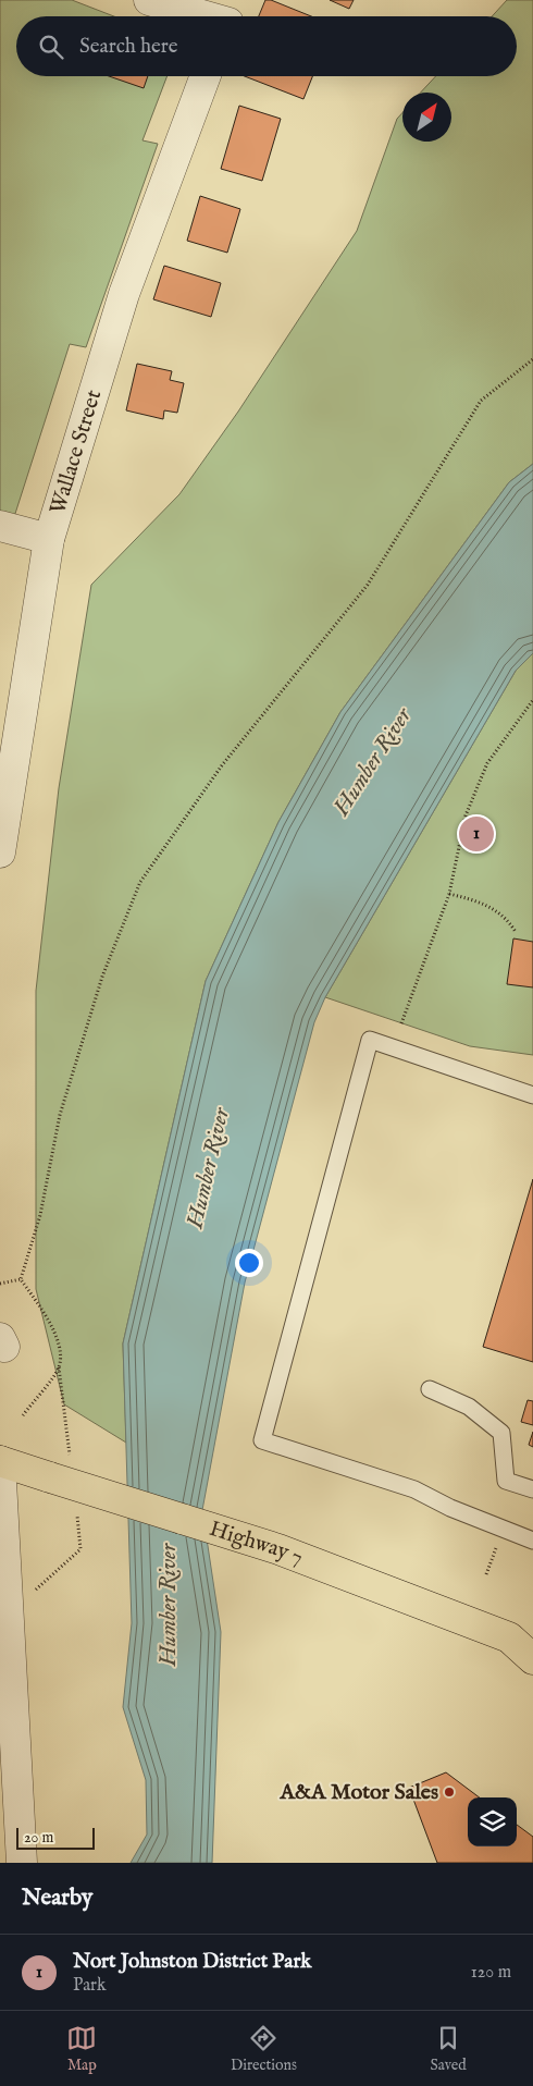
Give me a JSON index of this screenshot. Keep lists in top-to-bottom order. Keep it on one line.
{"streets":{"main road":["Highway 7"],"street":["Wallace Street"]},"water":["Humber River"],"places":["A&A Motor Sales"],"scale_bar":"20 m","north":"top right","page":{"search":"Search here","pins":"1","scale":"20 m","heading":"Nearby","list":[{"mark":"1","name":"Nort Johnston District Park","note":"Park","value":"120 m"}],"nav":["Map","Directions","Saved"]}}
